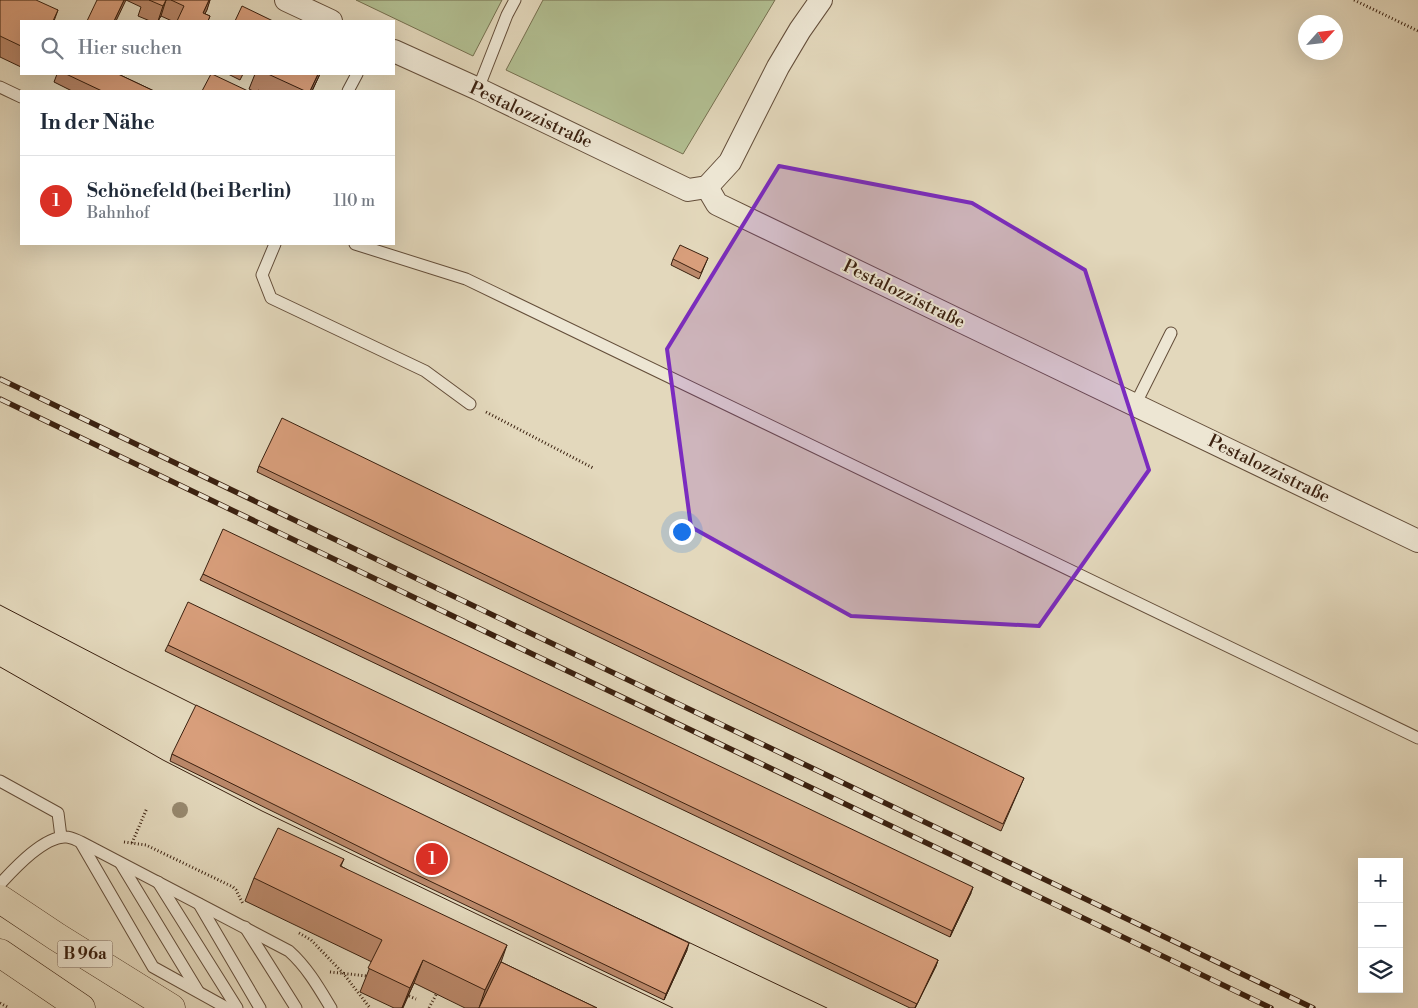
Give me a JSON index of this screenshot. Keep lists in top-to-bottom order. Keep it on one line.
{"streets":{"main road":["B 96a"],"street":["Pestalozzistraße"]},"north":"top right","page":{"search":"Hier suchen","heading":"In der Nähe","list":[{"mark":"1","name":"Schönefeld (bei Berlin)","note":"Bahnhof","value":"110 m"}],"pins":"1","map_buttons":["+","−"]}}
